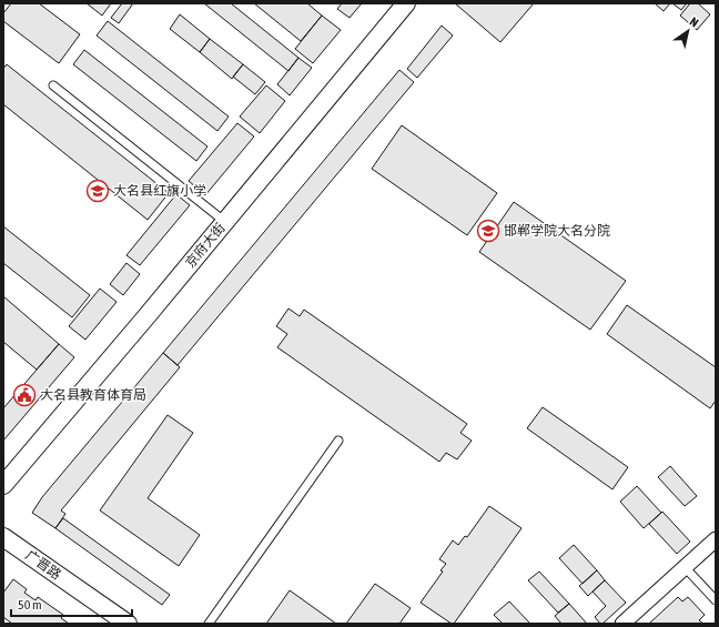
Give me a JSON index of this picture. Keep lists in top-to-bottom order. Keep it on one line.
{"streets":{"street":["京府大街","广晋路"]},"places":{"school or university":["大名县红旗小学","邯郸学院大名分院"],"public building":["大名县教育体育局"]},"scale_bar":"50 m","north":"top right"}
